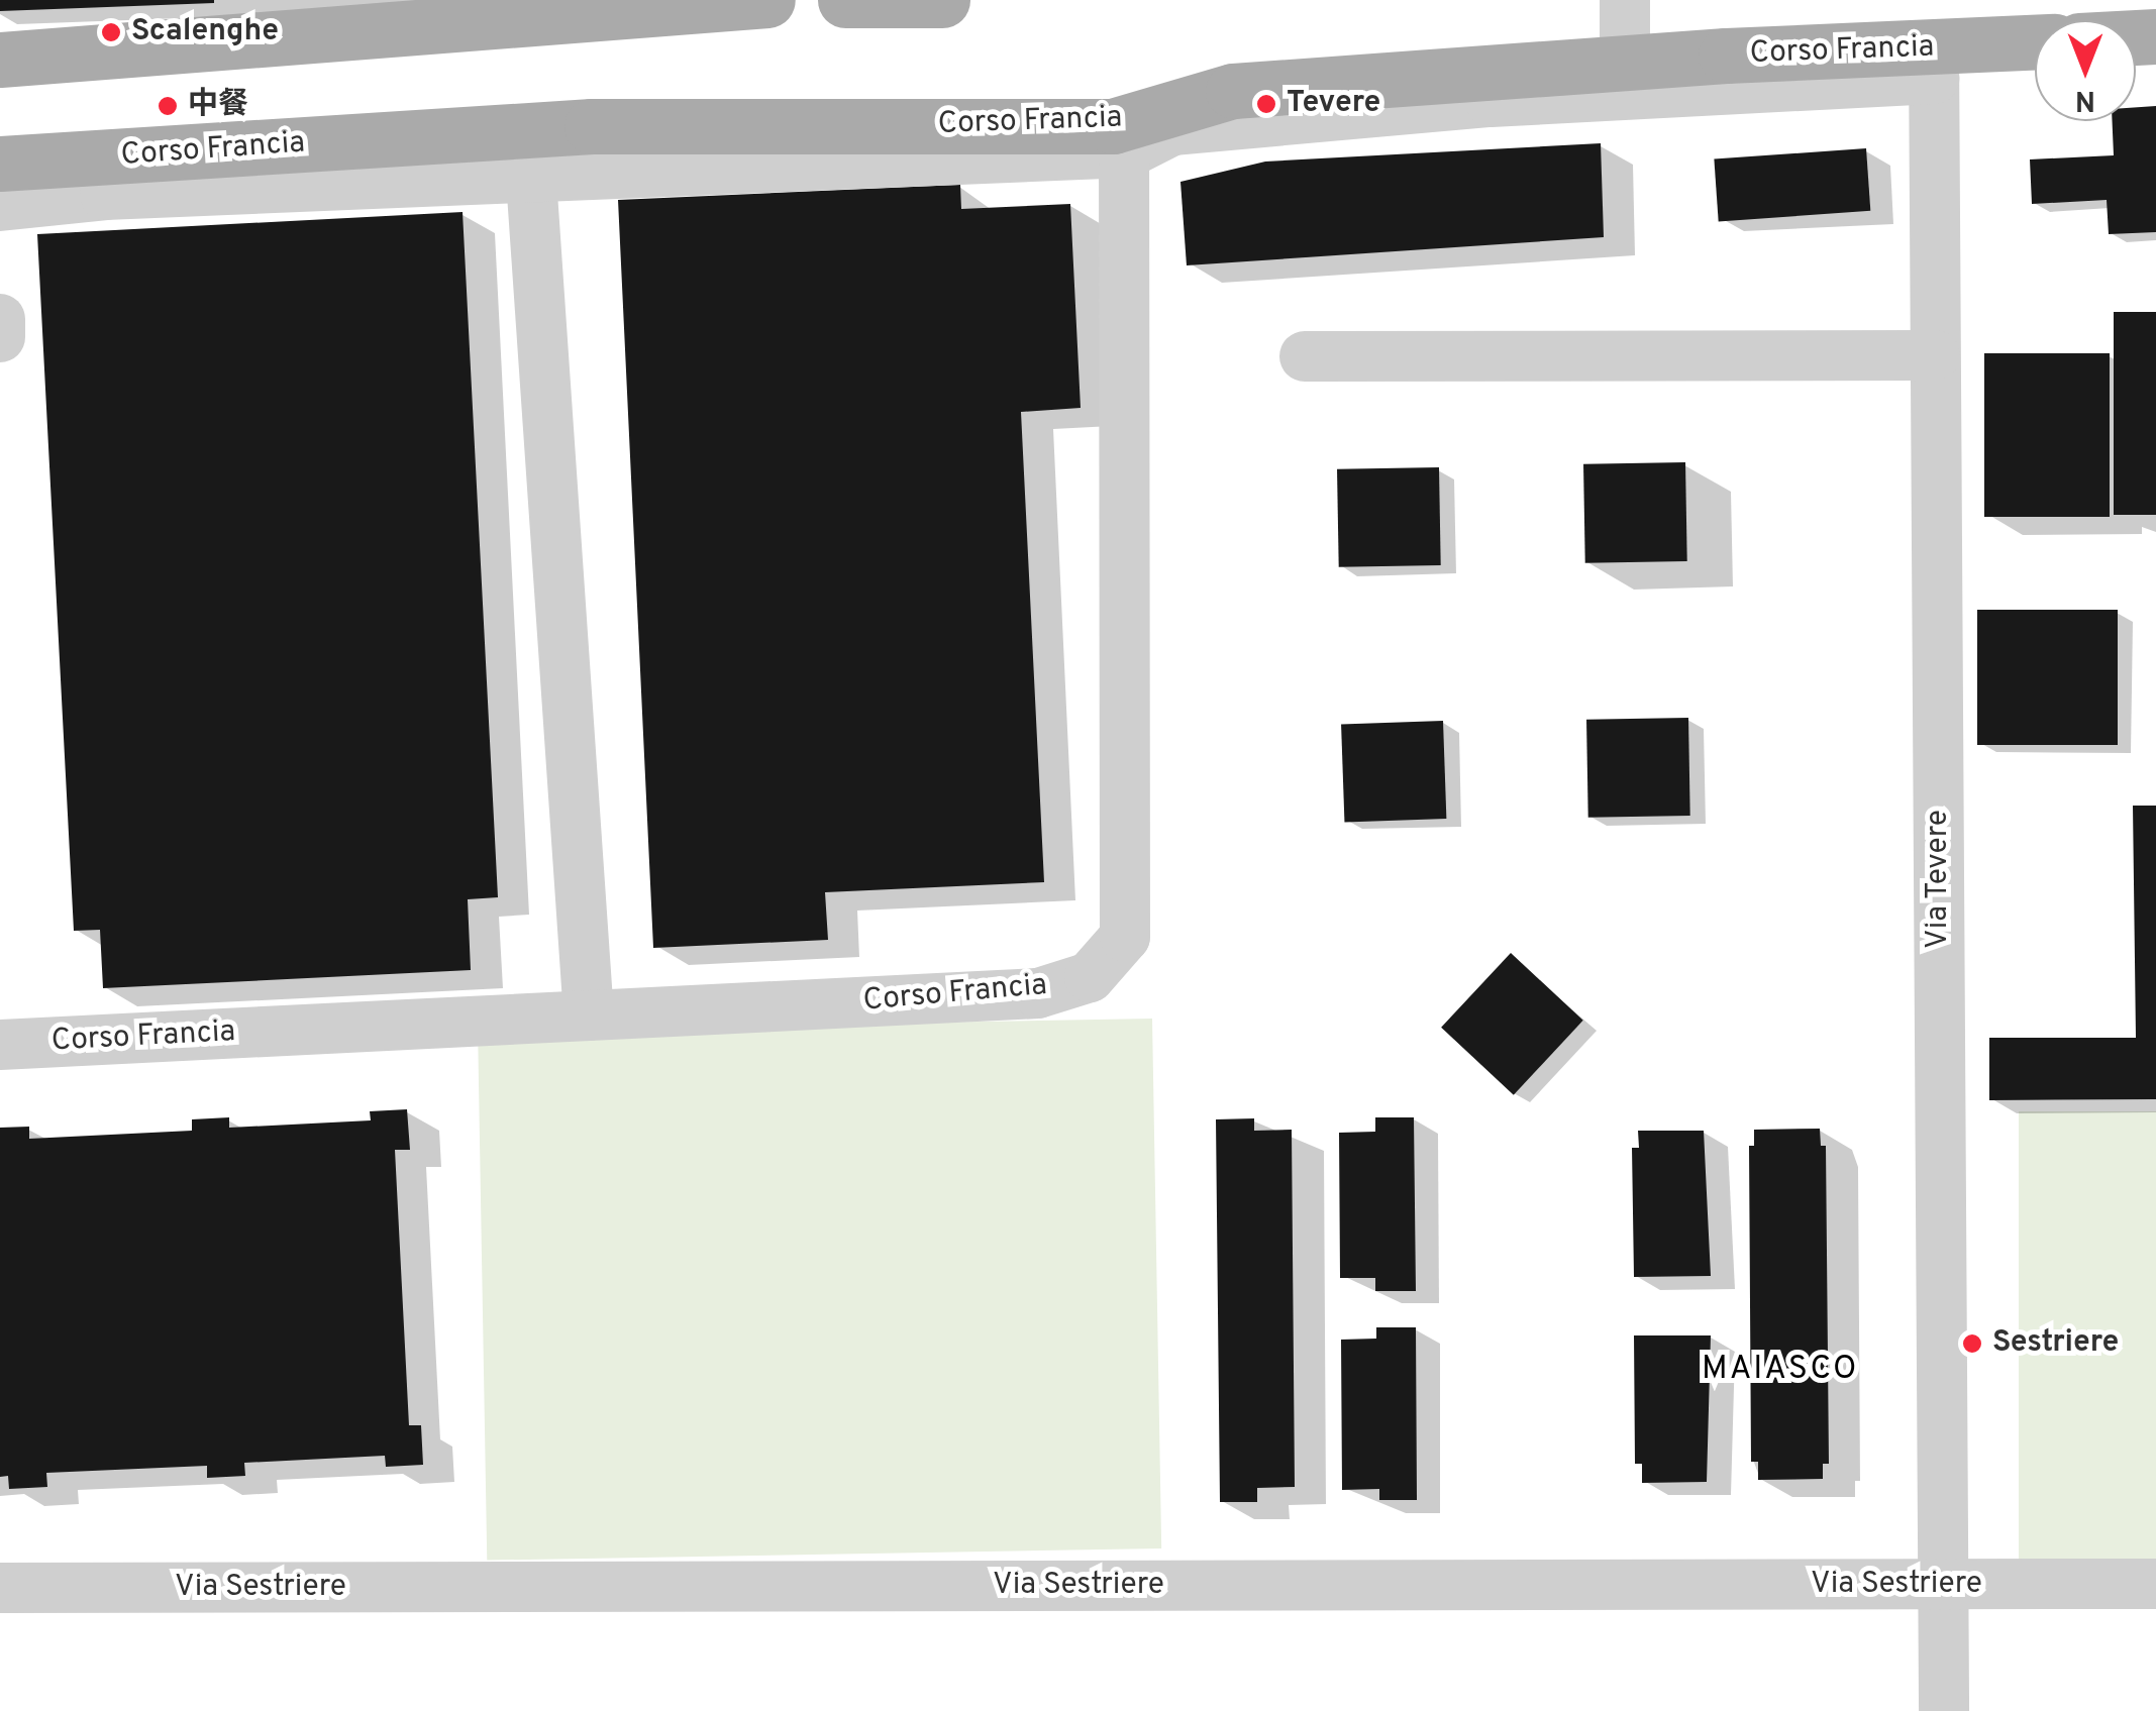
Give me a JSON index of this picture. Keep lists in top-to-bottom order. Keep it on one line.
{"streets":{"main road":["Corso Francia"],"street":["Via Tevere","Via Sestriere"]},"crossings":[["Corso Francia","Via Tevere"],["Via Tevere","Via Sestriere"]],"districts":["MAIASCO"],"places":["Scalenghe","Tevere","中餐","Sestriere"],"north":"bottom"}
